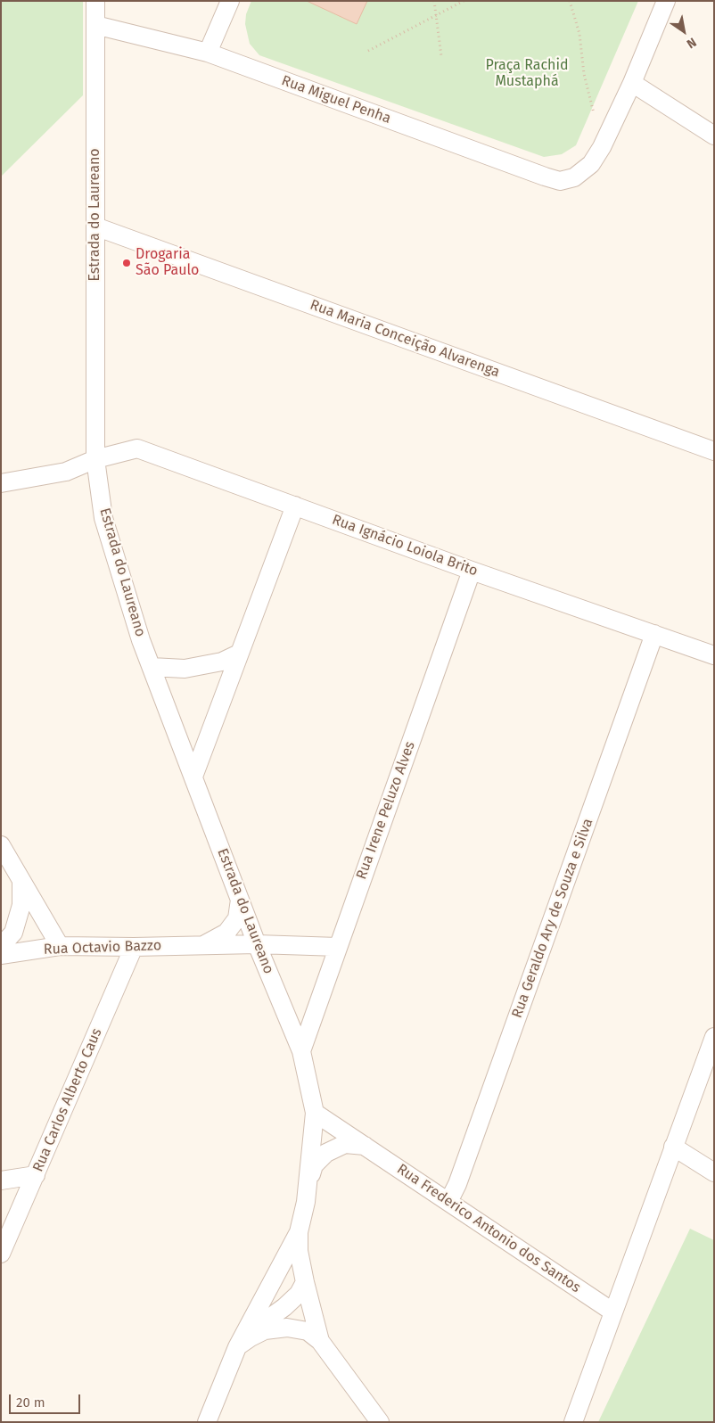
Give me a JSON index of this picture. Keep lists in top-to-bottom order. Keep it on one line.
{"streets":{"street":["Rua Miguel Penha","Estrada do Laureano","Rua Maria Conceição Alvarenga","Rua Ignácio Loiola Brito","Rua Irene Peluzo Alves","Rua Geraldo Ary de Souza e Silva","Rua Octavio Bazzo","Rua Carlos Alberto Caus","Rua Frederico Antonio dos Santos"]},"crossings":[["Rua Miguel Penha","Estrada do Laureano"],["Estrada do Laureano","Rua Maria Conceição Alvarenga"],["Estrada do Laureano","Rua Ignácio Loiola Brito"],["Estrada do Laureano","Rua Irene Peluzo Alves"],["Estrada do Laureano","Rua Octavio Bazzo"],["Estrada do Laureano","Rua Frederico Antonio dos Santos"],["Rua Ignácio Loiola Brito","Rua Irene Peluzo Alves"],["Rua Ignácio Loiola Brito","Rua Geraldo Ary de Souza e Silva"],["Rua Irene Peluzo Alves","Rua Octavio Bazzo"],["Rua Geraldo Ary de Souza e Silva","Rua Frederico Antonio dos Santos"],["Rua Octavio Bazzo","Rua Carlos Alberto Caus"]],"parks":["Praça Rachid Mustaphá"],"places":["Drogaria São Paulo"],"scale_bar":"20 m","north":"bottom right"}
